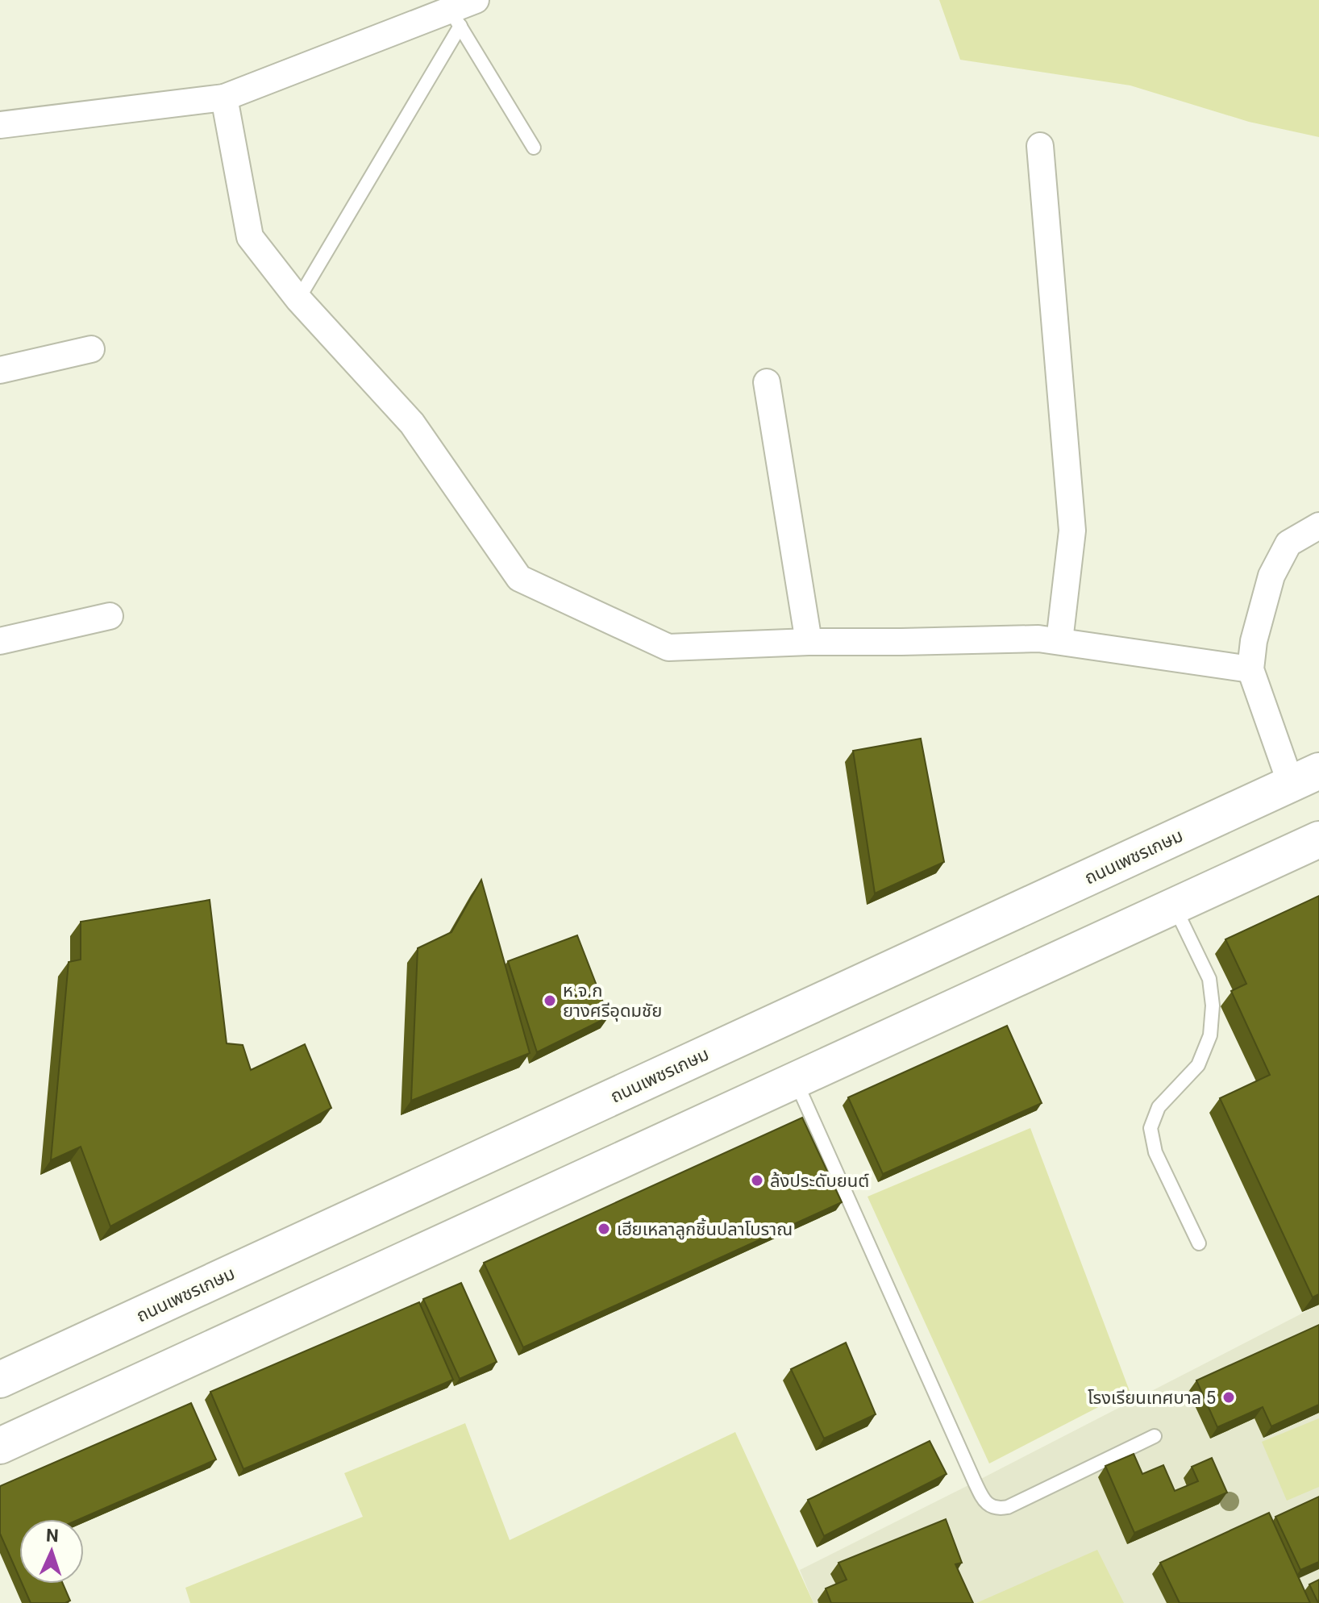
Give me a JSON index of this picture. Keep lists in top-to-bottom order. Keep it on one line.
{"streets":{"main road":["ถนนเพชรเกษม"]},"places":["ห.จ.ก ยางศรีอุดมชัย","ล้งประดับยนต์","เฮียเหลาลูกชิ้นปลาโบราณ","โรงเรียนเทศบาล 5"],"north":"top"}
